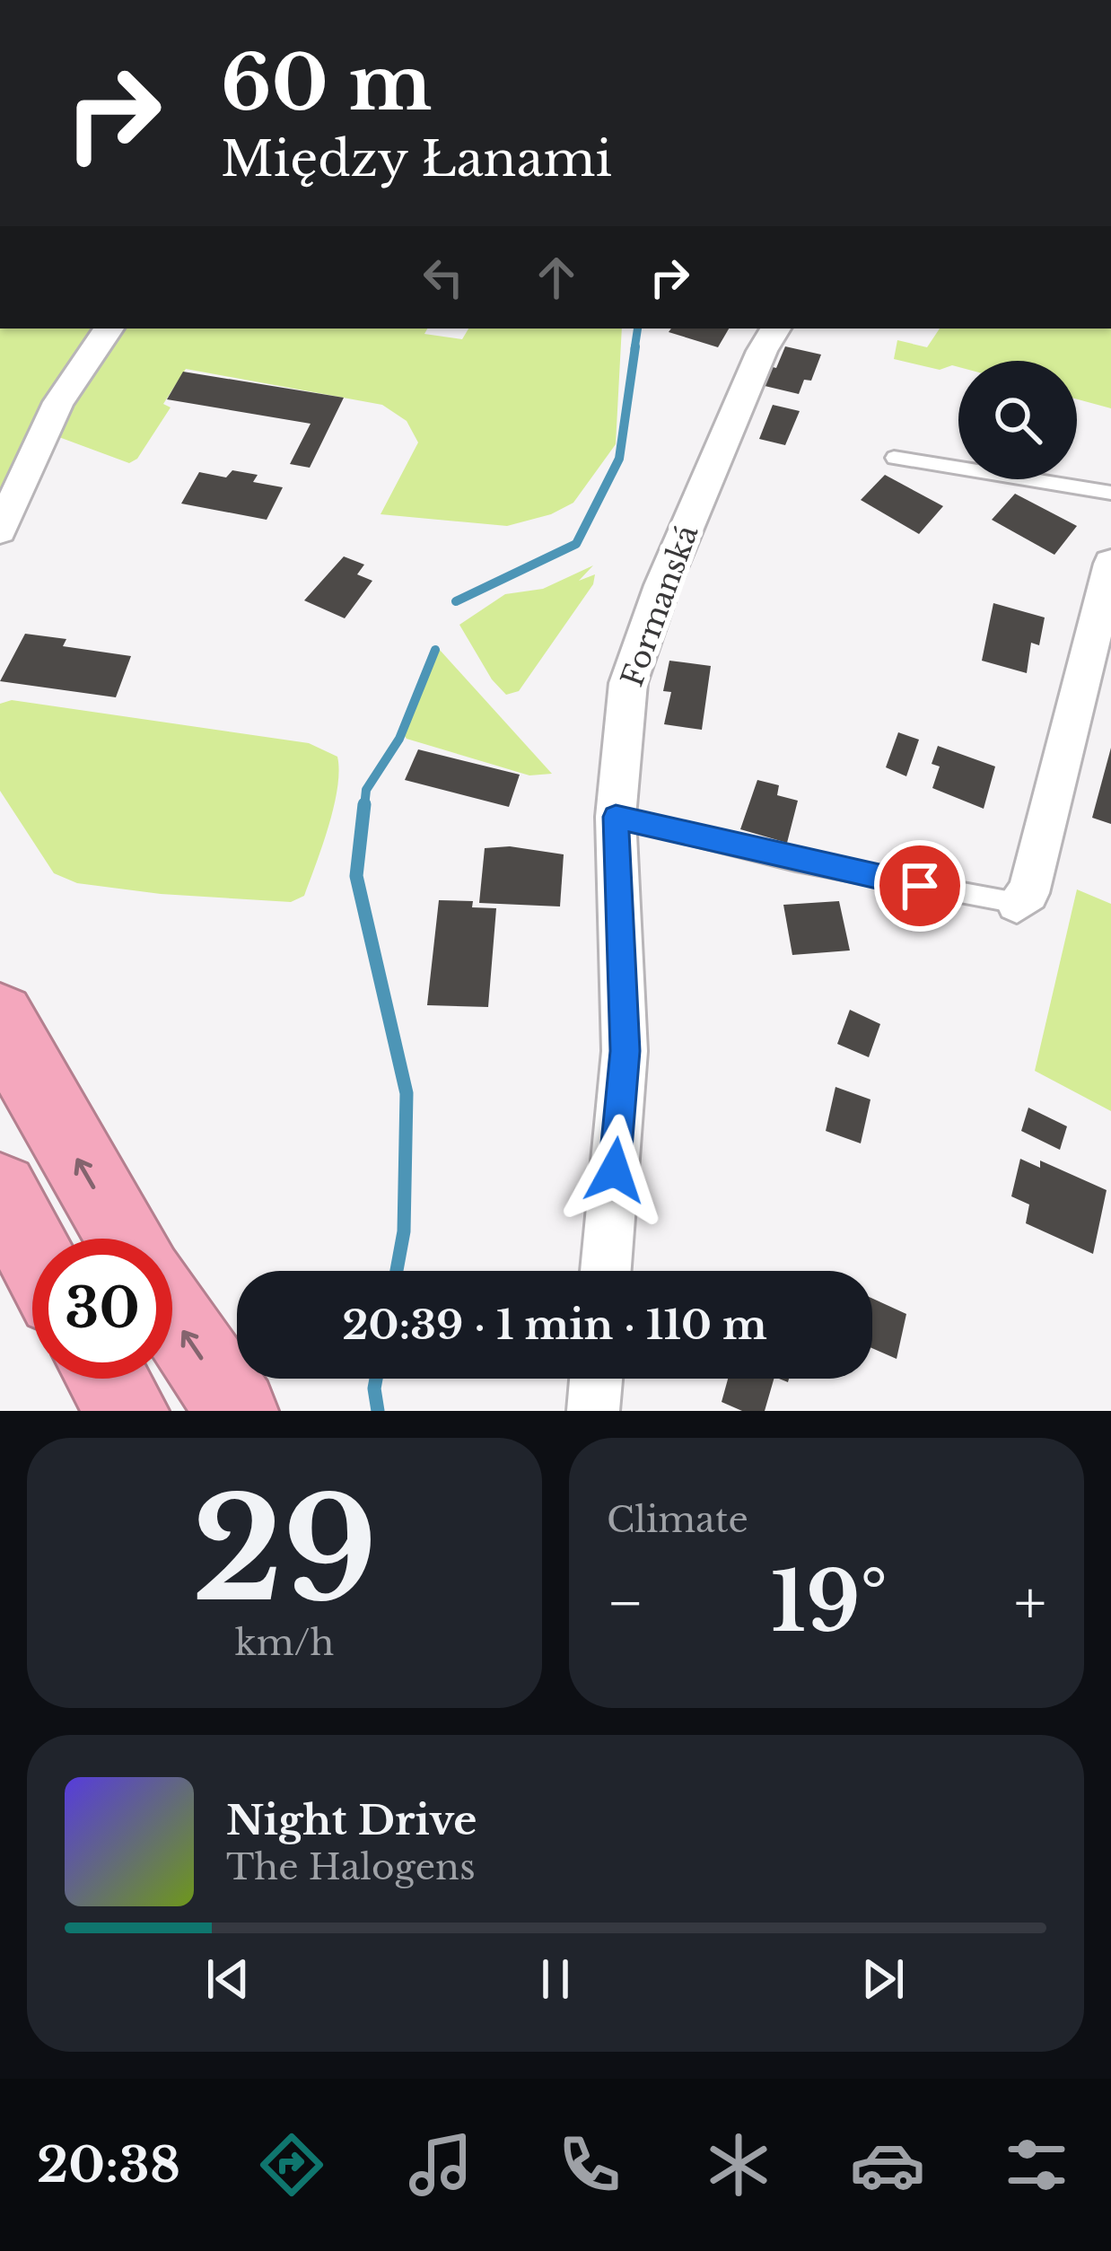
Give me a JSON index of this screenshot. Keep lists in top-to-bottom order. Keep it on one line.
{"streets":{"street":["Formanská"]},"page":{"turn":["60 m","Między Łanami"],"limit":"30","trip":"20:39 · 1 min · 110 m","tile":[["29","km/h"],"Climate"],"heat":["−","19°","+"],"song":["Night Drive","The Halogens"],"tabs":"20:38"}}
